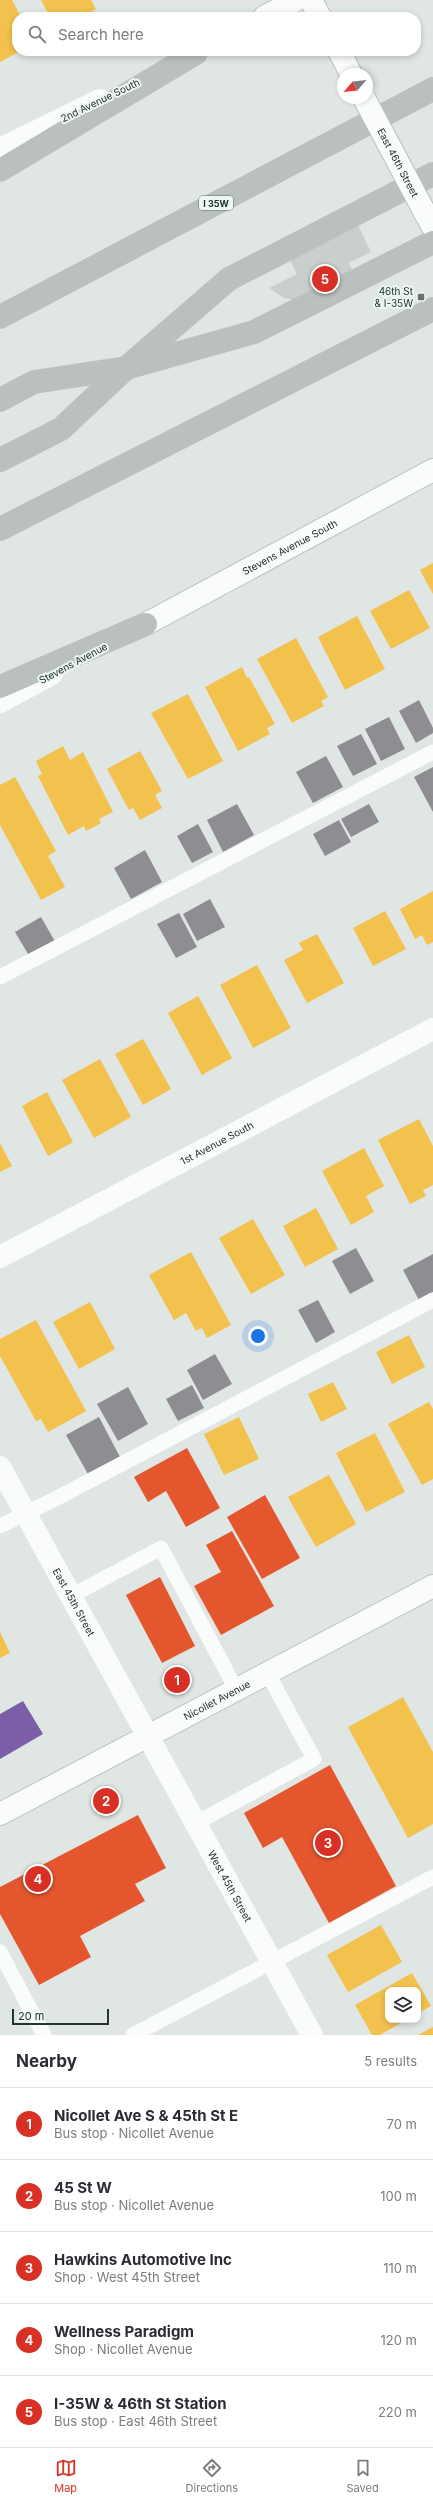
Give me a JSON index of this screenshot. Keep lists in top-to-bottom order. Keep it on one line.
{"streets":{"highway":["I 35W"],"street":["2nd Avenue South","East 46th Street","Stevens Avenue South","Stevens Avenue","1st Avenue South","East 45th Street","Nicollet Avenue","West 45th Street"]},"crossings":[["Stevens Avenue South","Stevens Avenue"],["East 45th Street","Nicollet Avenue"],["East 45th Street","West 45th Street"],["Nicollet Avenue","West 45th Street"]],"places":{"transit":["46th St & I-35W"]},"scale_bar":"20 m","north":"bottom left","page":{"search":"Search here","pins":["5","1","2","3","4"],"scale":"20 m","heading":["Nearby","5 results"],"list":[{"mark":"1","name":"Nicollet Ave S & 45th St E","note":"Bus stop · Nicollet Avenue","value":"70 m"},{"mark":"2","name":"45 St W","note":"Bus stop · Nicollet Avenue","value":"100 m"},{"mark":"3","name":"Hawkins Automotive Inc","note":"Shop · West 45th Street","value":"110 m"},{"mark":"4","name":"Wellness Paradigm","note":"Shop · Nicollet Avenue","value":"120 m"},{"mark":"5","name":"I-35W & 46th St Station","note":"Bus stop · East 46th Street","value":"220 m"}],"nav":["Map","Directions","Saved"]}}
